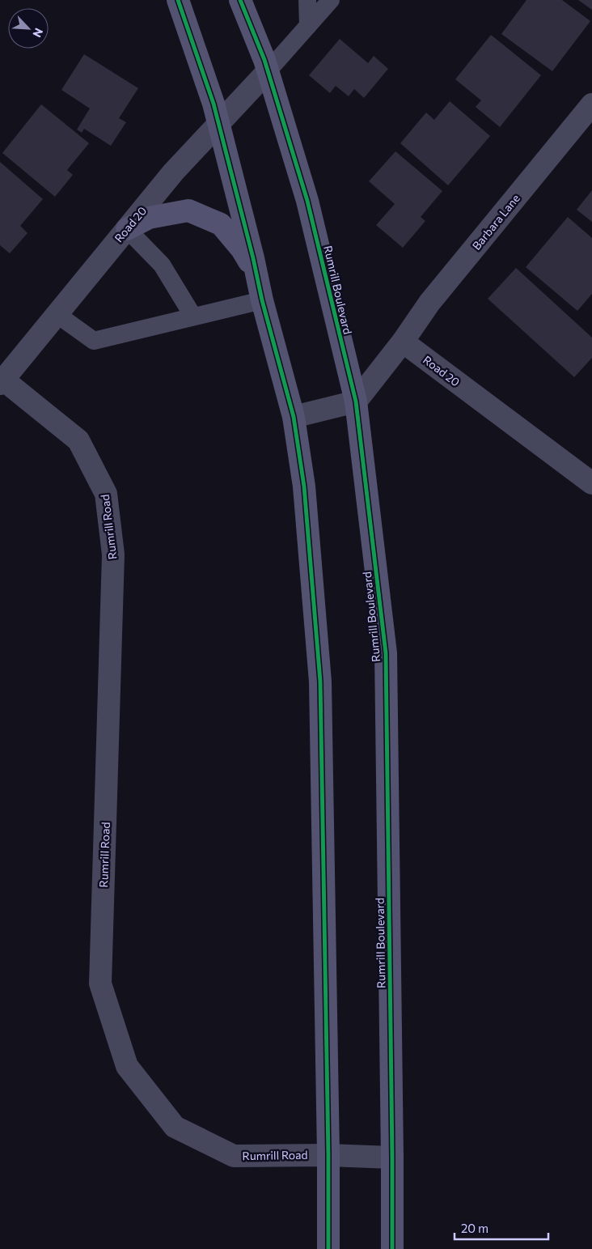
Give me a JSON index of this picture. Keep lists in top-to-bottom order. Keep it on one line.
{"streets":{"main road":["Rumrill Boulevard"],"street":["Barbara Lane","Road 20","Rumrill Road"]},"crossings":[["Barbara Lane","Road 20"],["Road 20","Rumrill Boulevard"],["Road 20","Rumrill Road"],["Rumrill Boulevard","Rumrill Road"]],"scale_bar":"20 m","north":"bottom right"}
